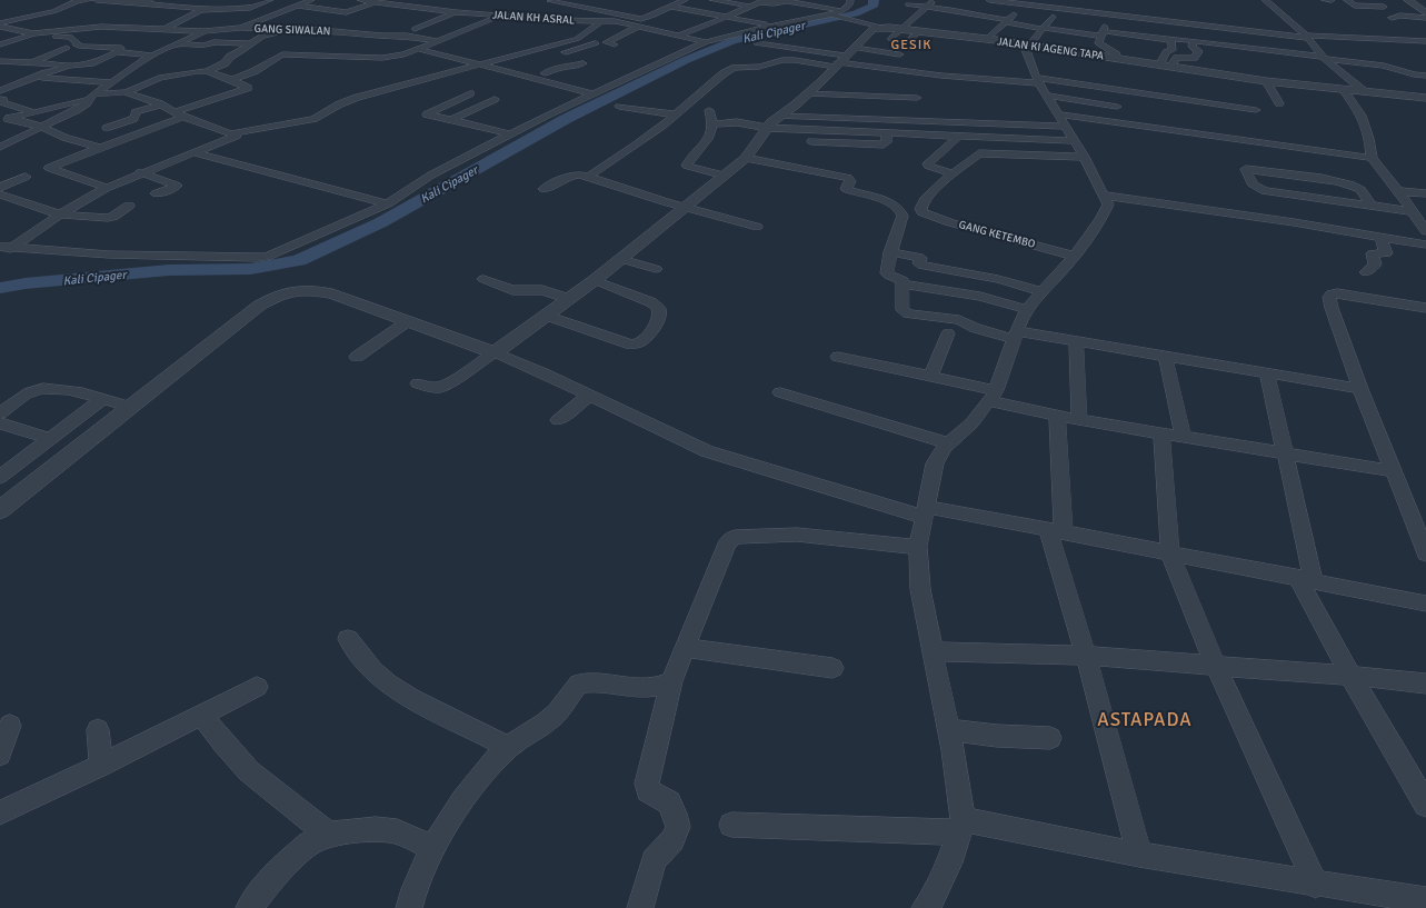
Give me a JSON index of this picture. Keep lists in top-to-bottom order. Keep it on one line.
{"streets":{"street":["JALAN KH ASRAL","GANG SIWALAN","JALAN KI AGENG TAPA","GANG KETEMBO"]},"districts":["GESIK","ASTAPADA"],"water":["Kali Cipager"]}
